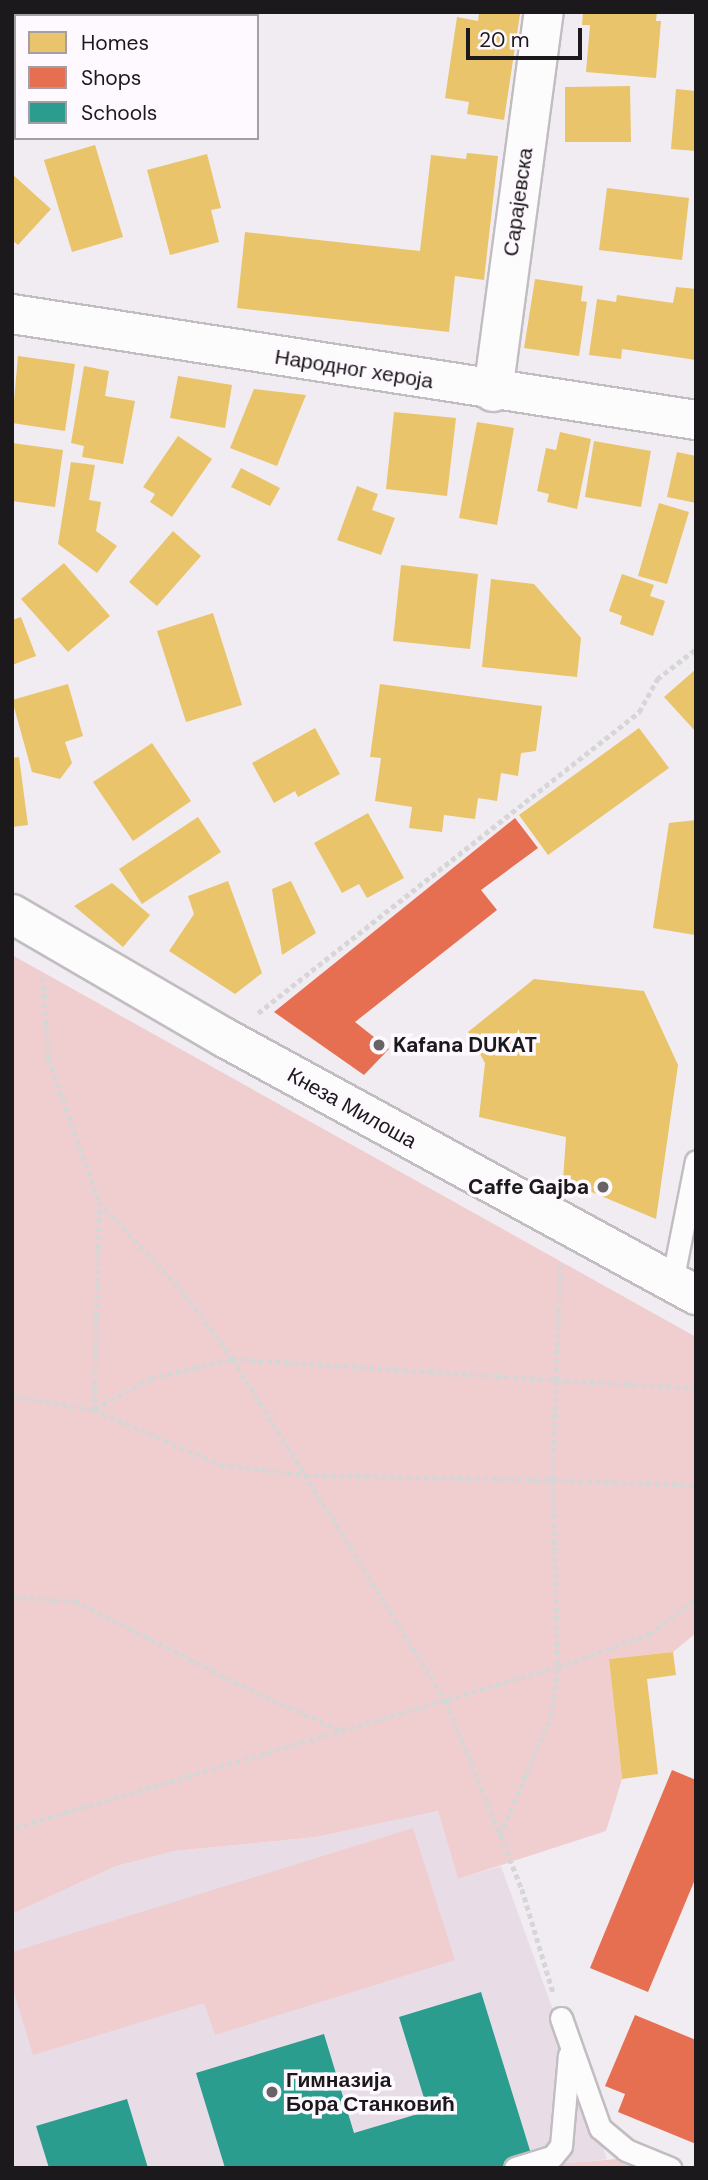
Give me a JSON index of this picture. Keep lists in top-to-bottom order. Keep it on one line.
{"streets":{"street":["Сарајевска","Народног хероја","Кнеза Милоша"]},"crossings":[["Сарајевска","Народног хероја"]],"places":["Kafana DUKAT","Caffe Gajba","Гимназија Бора Станковић"],"legend":["Homes","Shops","Schools"],"scale_bar":"20 m"}
